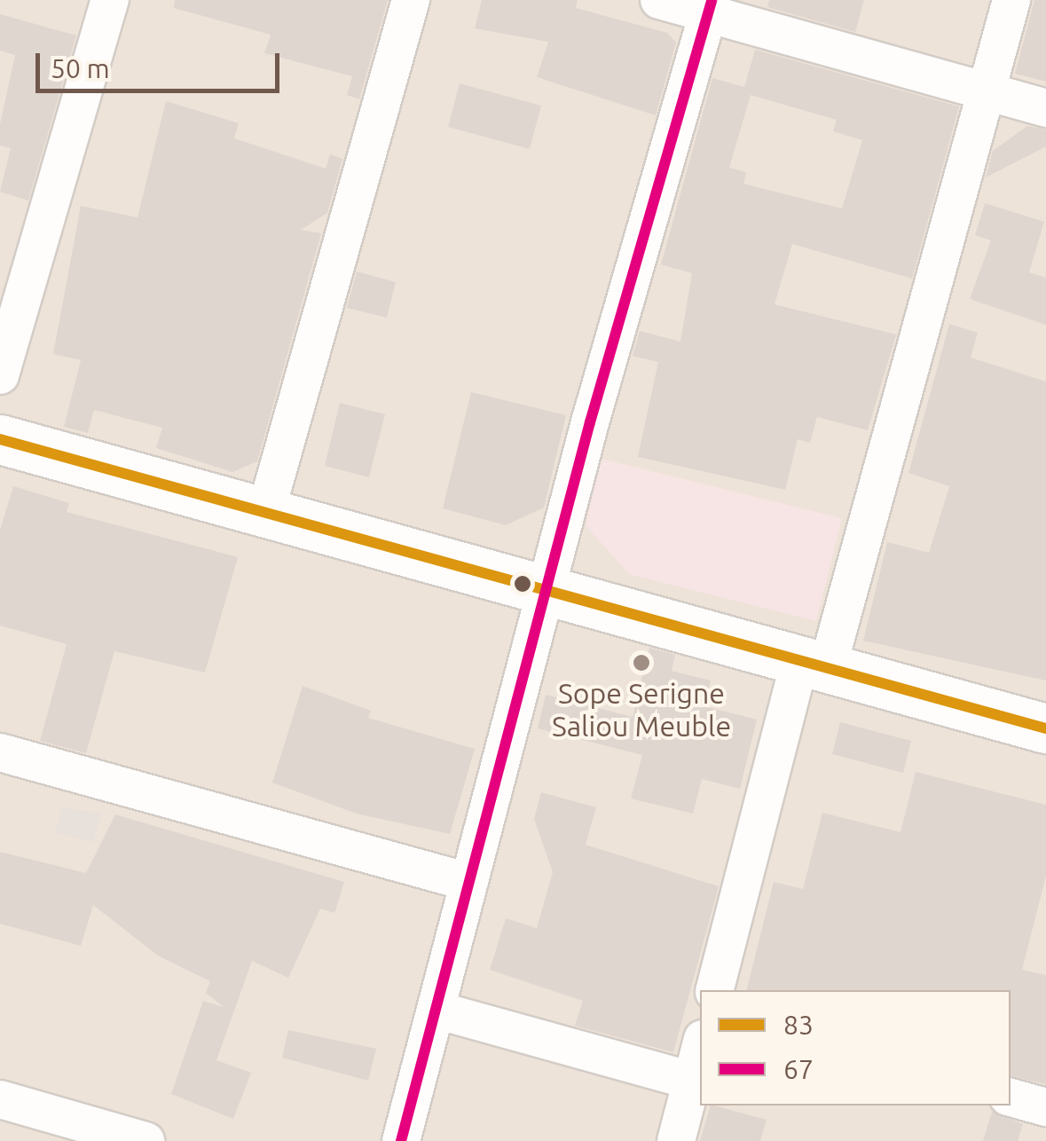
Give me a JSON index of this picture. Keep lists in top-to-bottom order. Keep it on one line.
{"places":["Sope Serigne Saliou Meuble"],"lines":["transit line 67","transit line 83"],"legend":["83","67"],"scale_bar":"50 m"}
